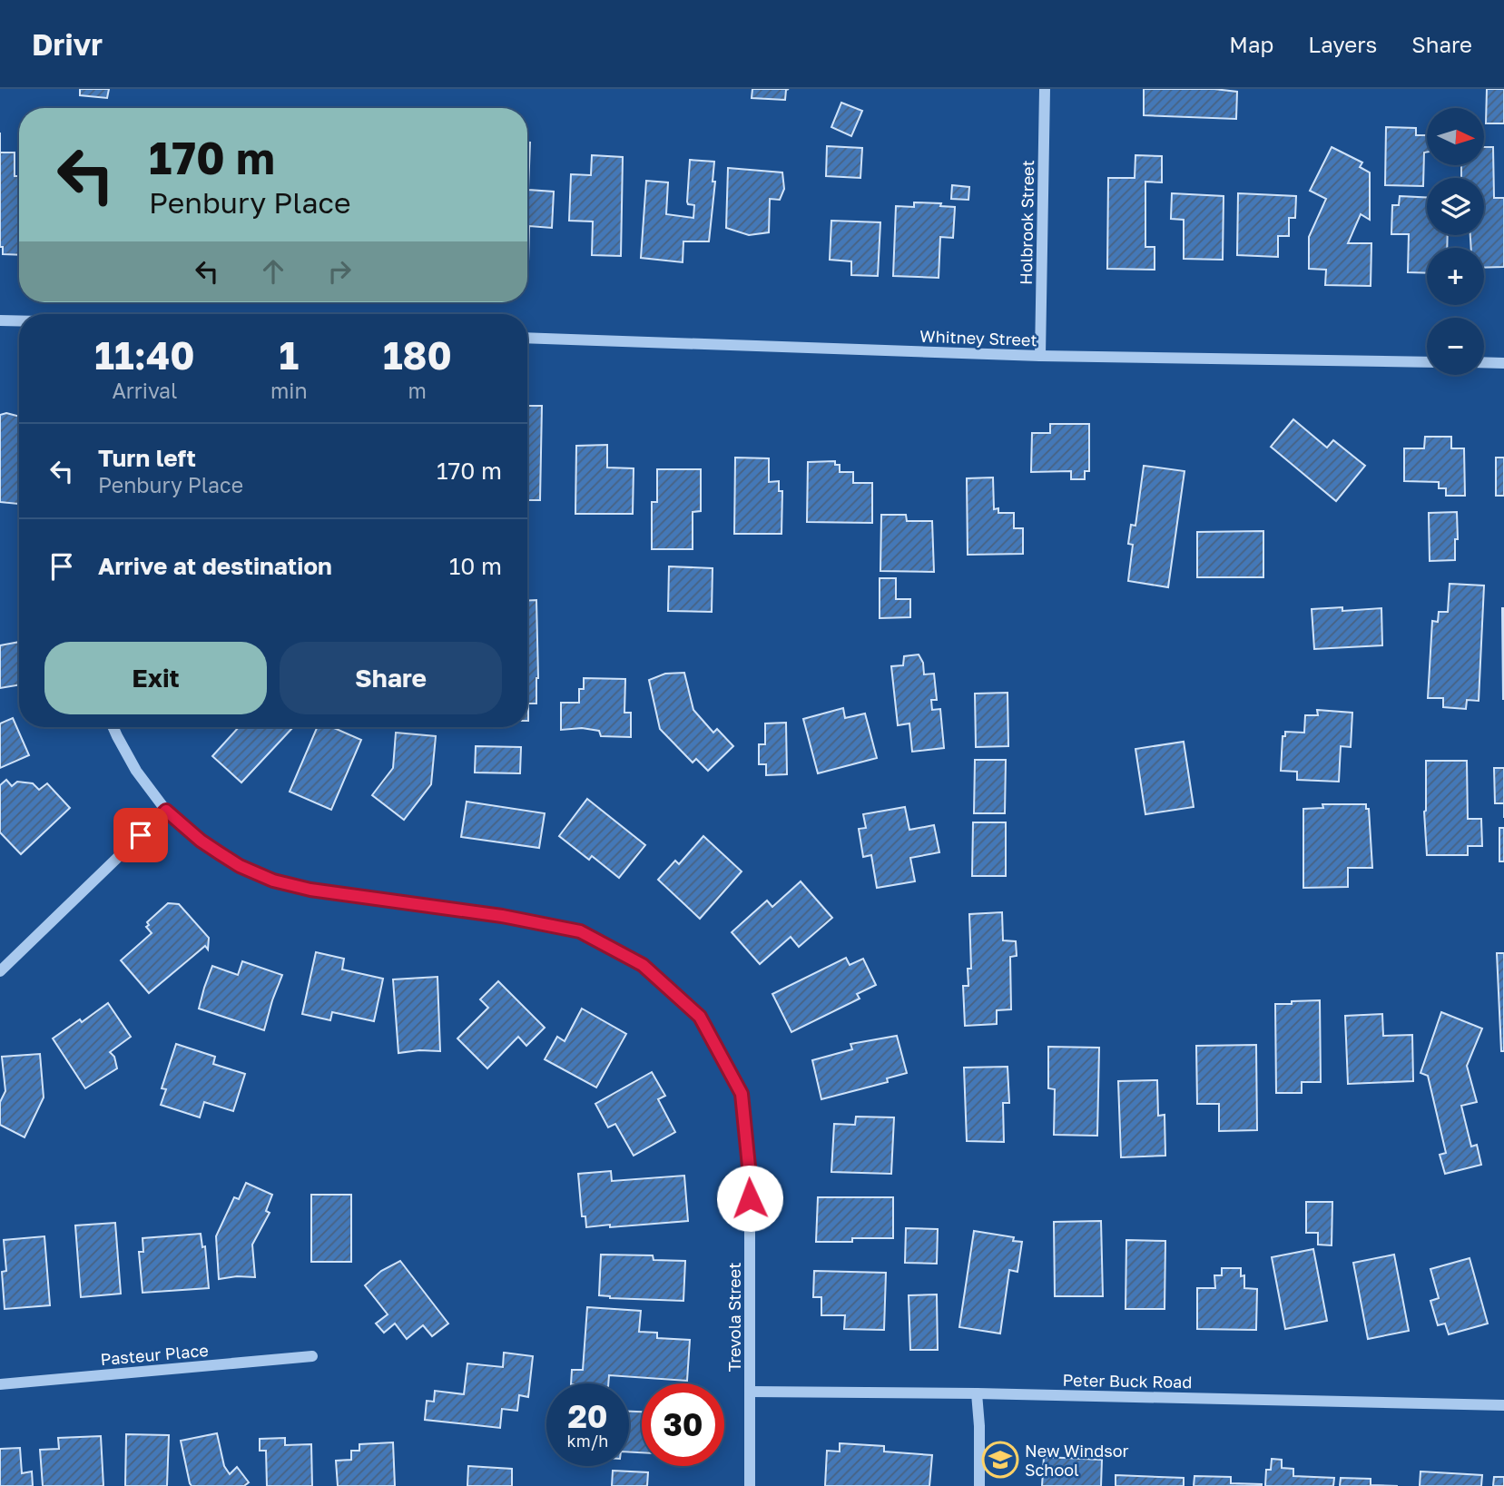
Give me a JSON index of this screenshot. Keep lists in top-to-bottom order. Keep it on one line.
{"streets":{"street":["Holbrook Street","Whitney Street","Trevola Street","Pasteur Place","Peter Buck Road"]},"crossings":[["Holbrook Street","Whitney Street"],["Trevola Street","Peter Buck Road"]],"places":{"school or university":["New Windsor School"]},"north":"right","page":{"header":"Drivr","nav":["Map","Layers","Share"],"map_buttons":["+","−"],"turn":["170 m","Penbury Place"],"eta":["11:40","Arrival","1","min","180","m"],"list":[{"name":"Turn left","note":"Penbury Place","value":"170 m"},{"name":"Arrive at destination","value":"10 m"}],"buttons":["Exit","Share"],"speed":"20 km/h","limit":"30"}}
